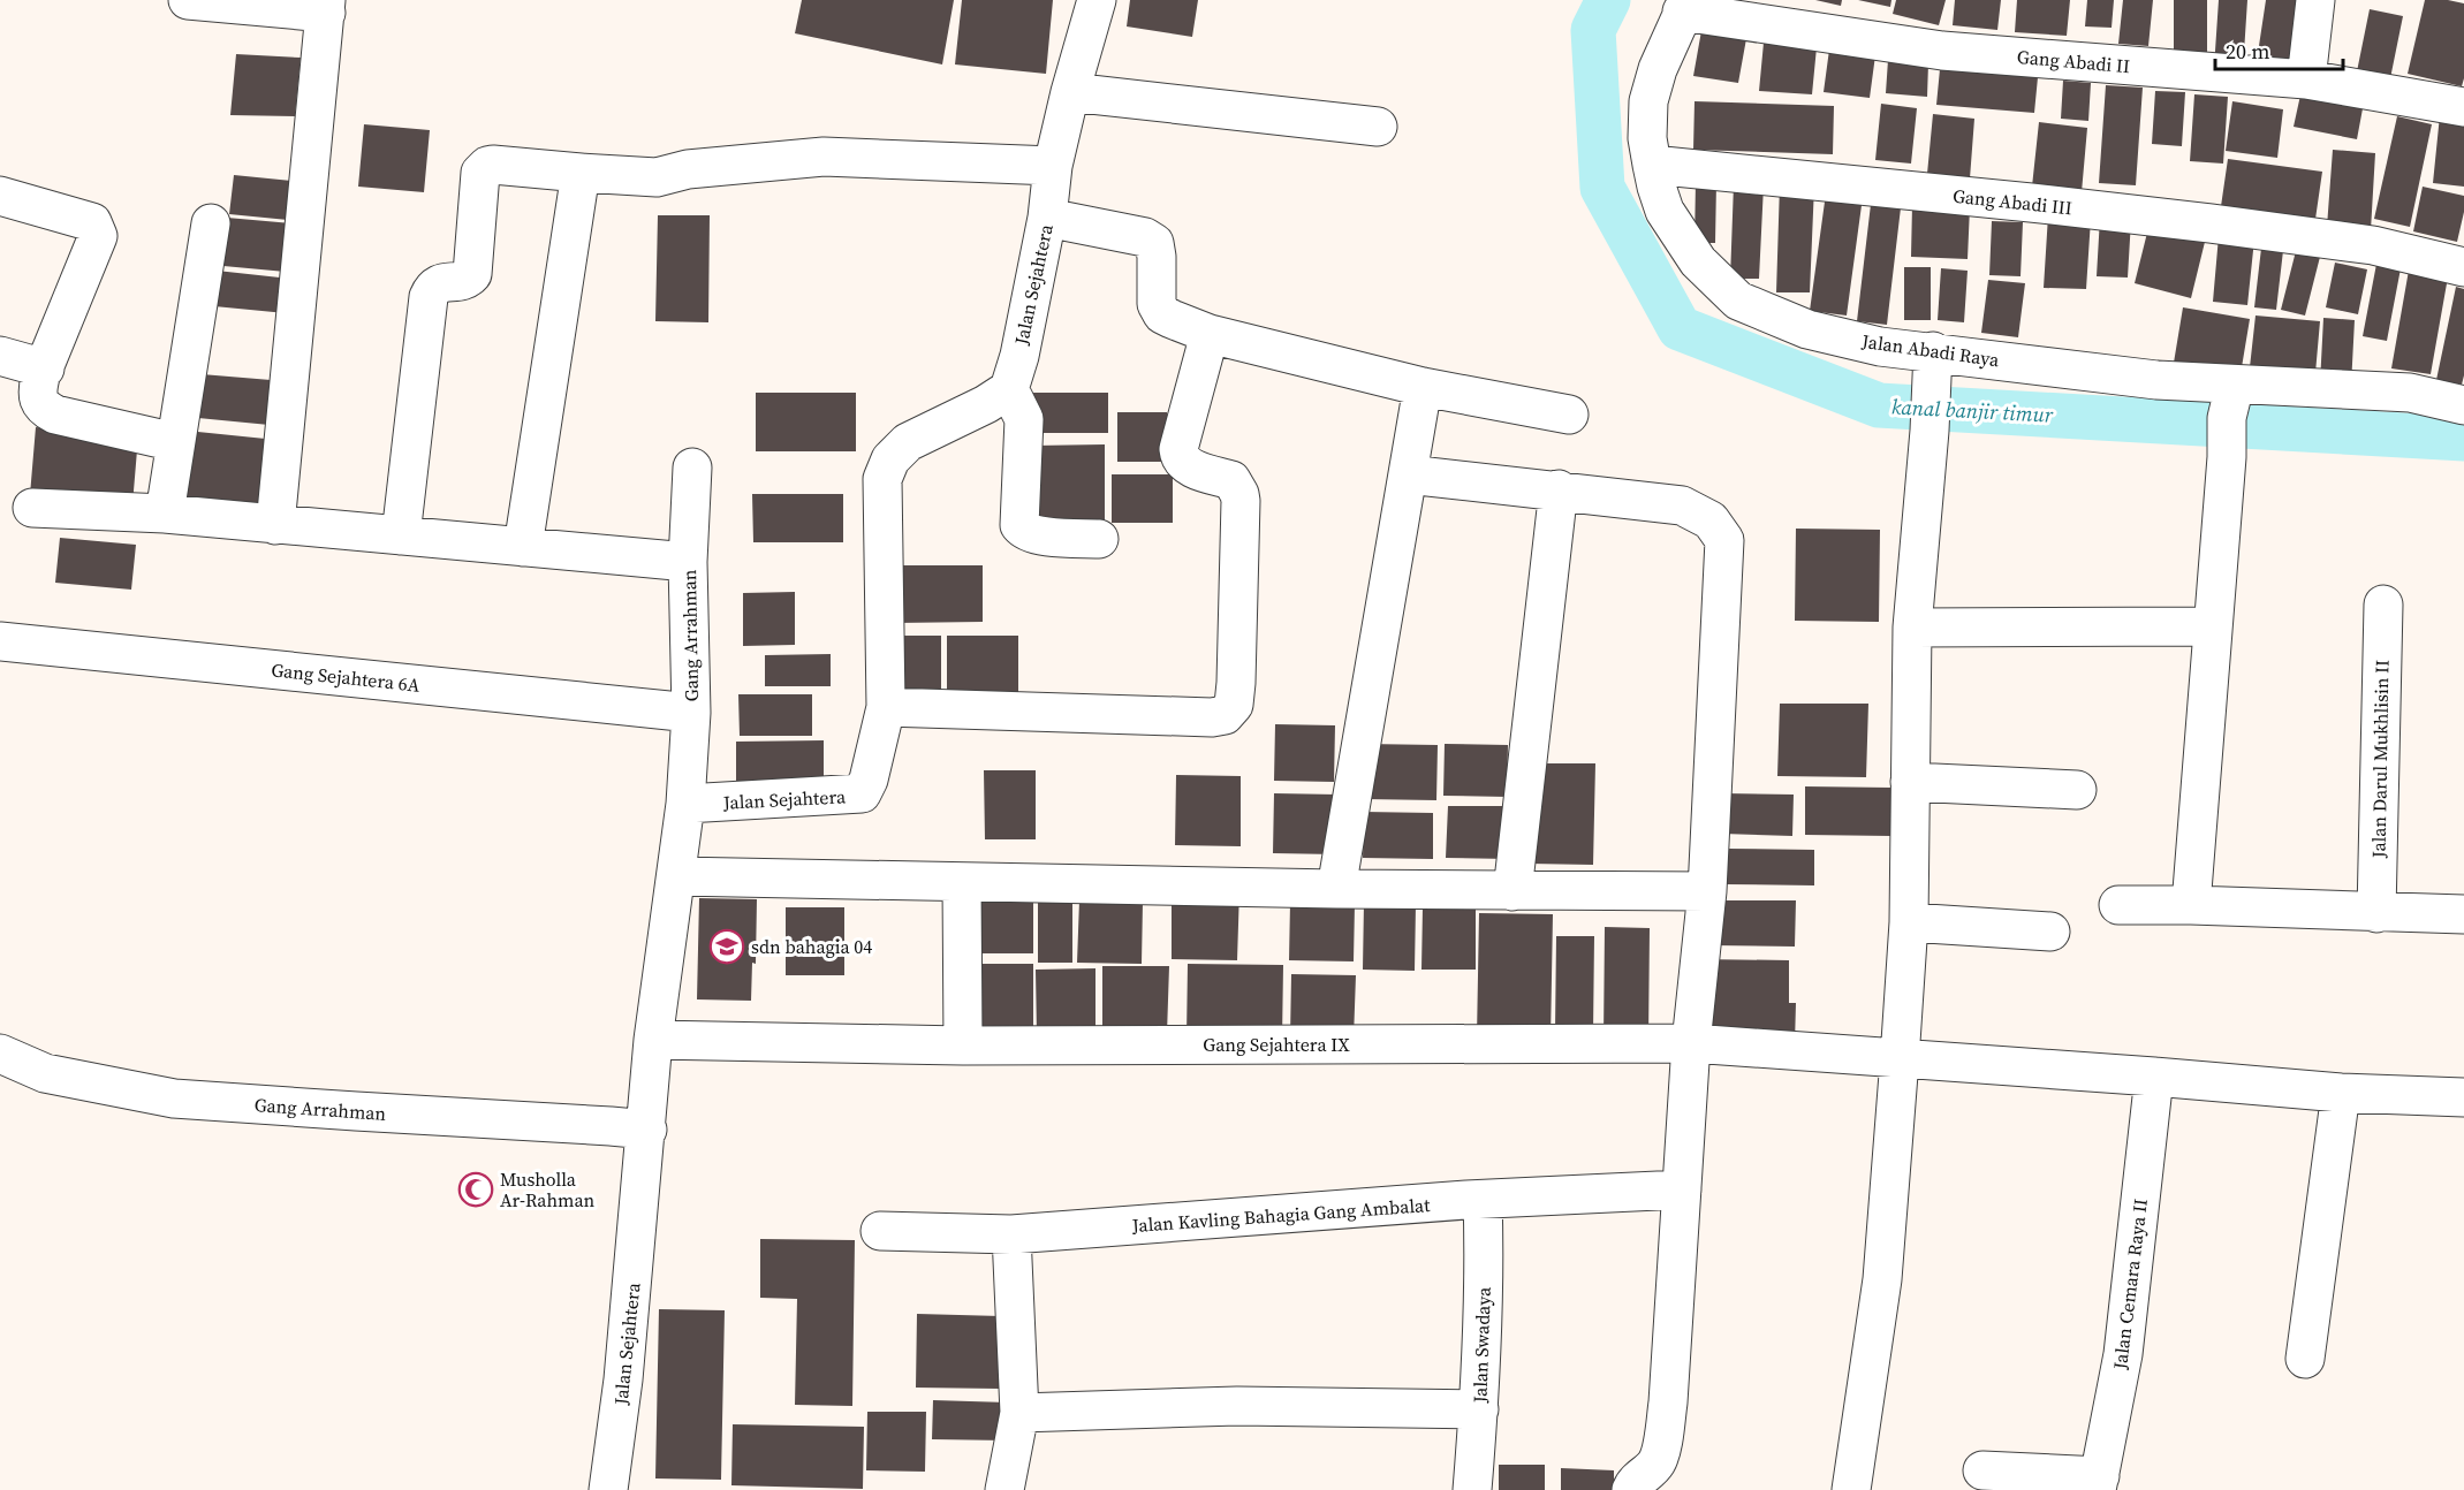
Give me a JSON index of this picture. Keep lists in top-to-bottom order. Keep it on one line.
{"streets":{"street":["Gang Abadi II","Gang Abadi III","Jalan Sejahtera","Jalan Abadi Raya","Gang Arrahman","Gang Sejahtera 6A","Jalan Darul Mukhlisin II","Gang Sejahtera IX","Jalan Kavling Bahagia Gang Ambalat","Jalan Cemara Raya II","Jalan Swadaya"]},"crossings":[["Gang Abadi II","Jalan Abadi Raya"],["Gang Abadi III","Jalan Abadi Raya"],["Jalan Sejahtera","Gang Arrahman"],["Jalan Sejahtera","Gang Sejahtera IX"],["Gang Arrahman","Gang Sejahtera 6A"],["Gang Sejahtera IX","Jalan Cemara Raya II"],["Jalan Kavling Bahagia Gang Ambalat","Jalan Swadaya"]],"water":["kanal banjir timur"],"places":{"school or university":["sdn bahagia 04"],"mosque":["Musholla Ar-Rahman"]},"scale_bar":"20 m"}
